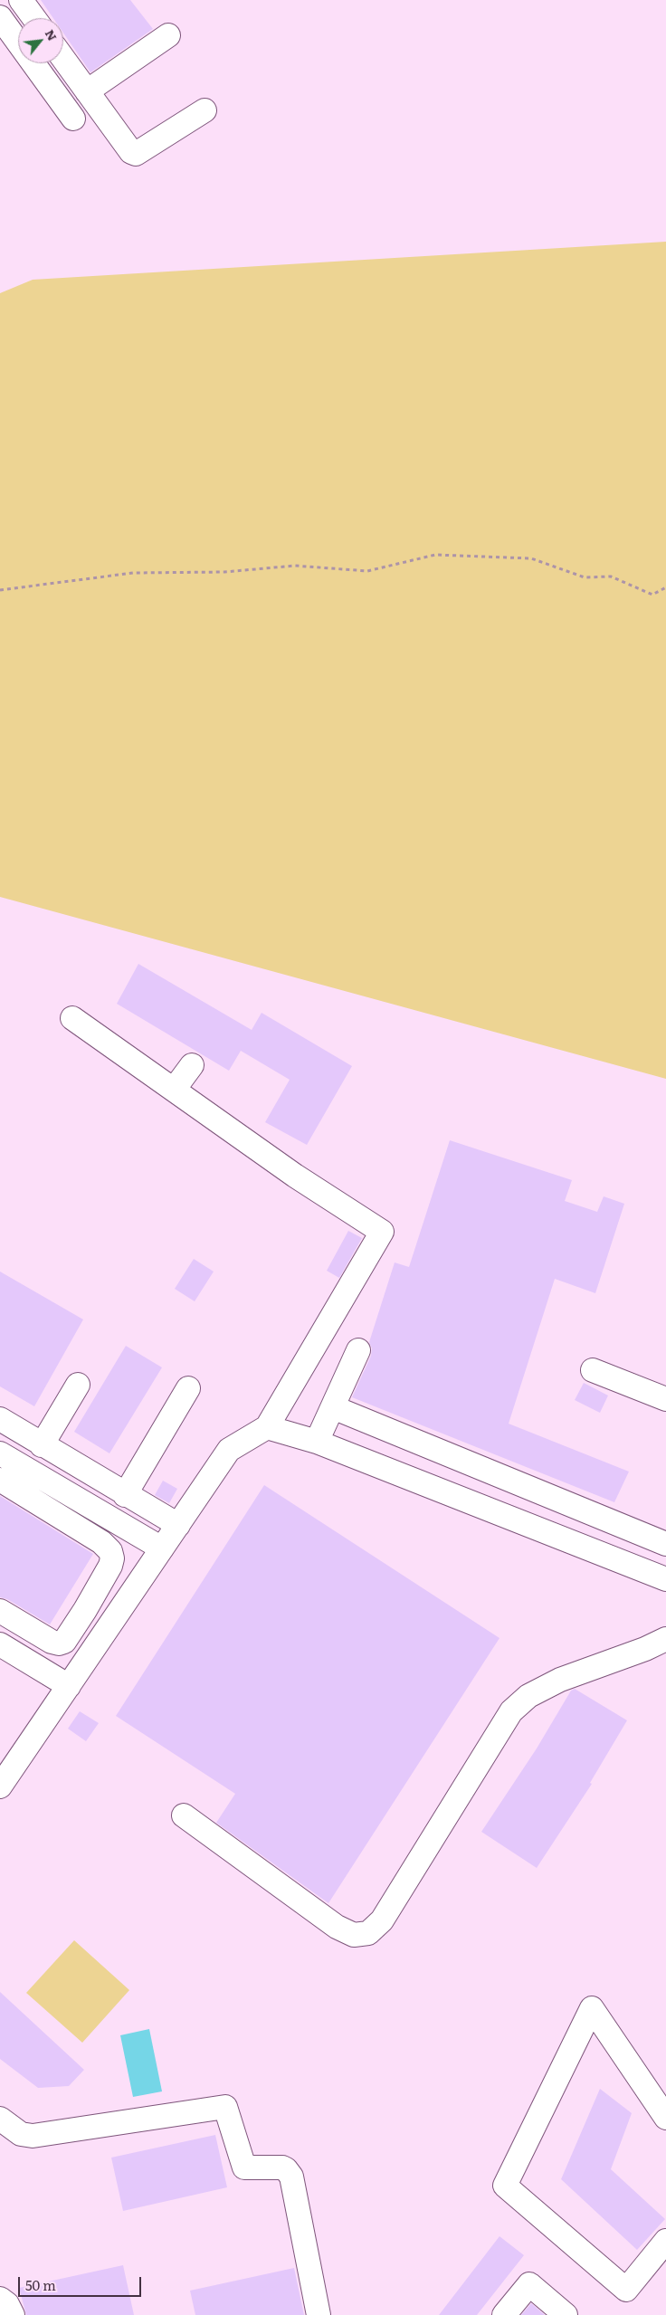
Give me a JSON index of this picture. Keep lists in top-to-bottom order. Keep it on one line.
{"scale_bar":"50 m","north":"top right"}
